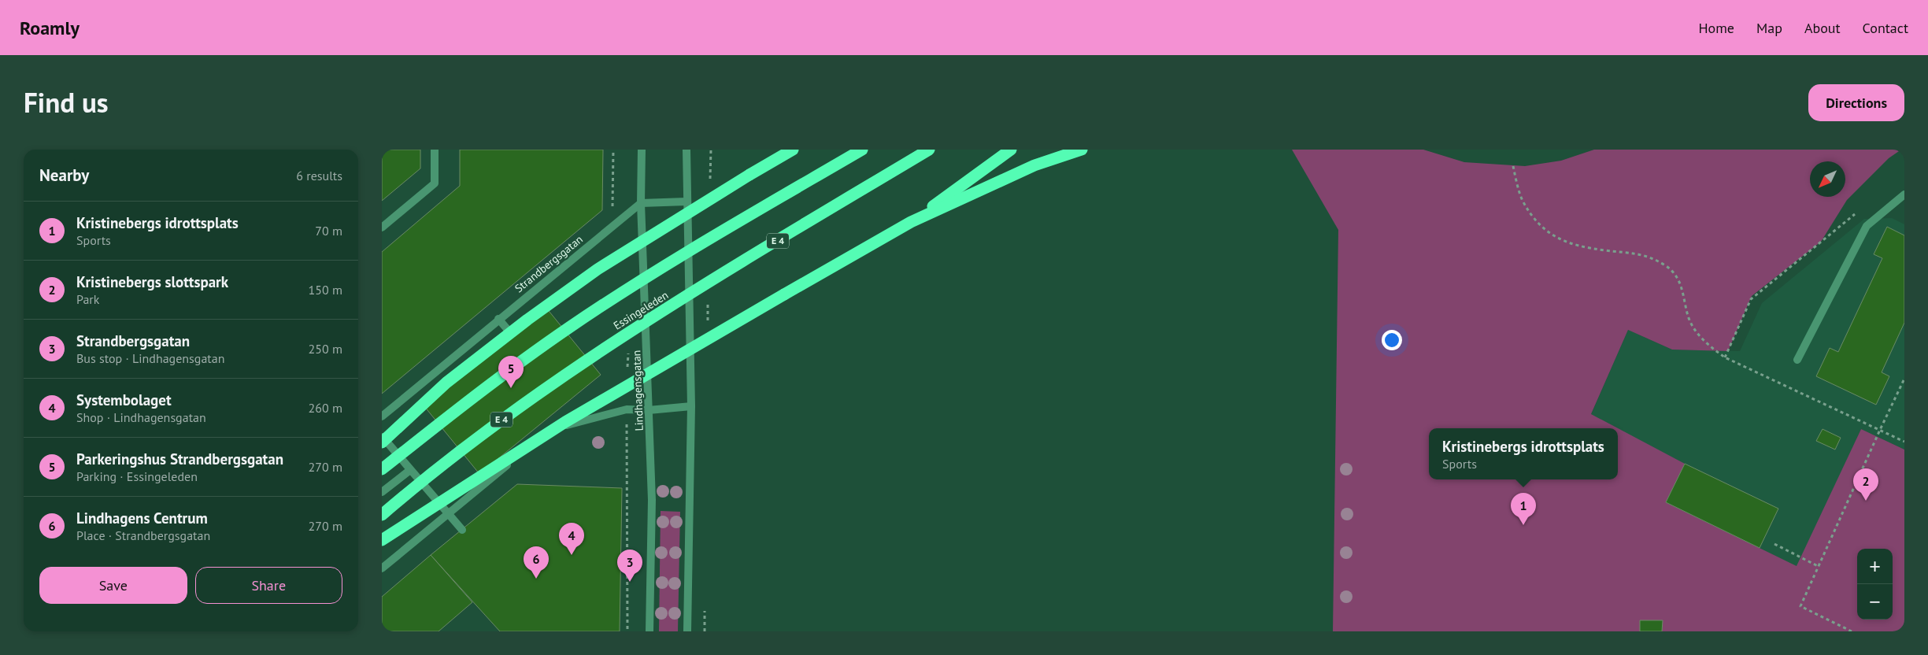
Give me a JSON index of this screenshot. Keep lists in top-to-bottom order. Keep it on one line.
{"streets":{"highway":["E 4","Essingeleden"],"street":["Strandbergsgatan","Lindhagensgatan"]},"crossings":[["Strandbergsgatan","Lindhagensgatan"]],"north":"bottom left","page":{"header":"Roamly","nav":["Home","Map","About","Contact"],"title":"Find us","buttons":["Directions",["Save","Share"]],"heading":["Nearby","6 results"],"list":[{"mark":"1","name":"Kristinebergs idrottsplats","note":"Sports","value":"70 m"},{"mark":"2","name":"Kristinebergs slottspark","note":"Park","value":"150 m"},{"mark":"3","name":"Strandbergsgatan","note":"Bus stop · Lindhagensgatan","value":"250 m"},{"mark":"4","name":"Systembolaget","note":"Shop · Lindhagensgatan","value":"260 m"},{"mark":"5","name":"Parkeringshus Strandbergsgatan","note":"Parking · Essingeleden","value":"270 m"},{"mark":"6","name":"Lindhagens Centrum","note":"Place · Strandbergsgatan","value":"270 m"}],"pins":["5","2","1","4","6","3"],"popup":["Kristinebergs idrottsplats","Sports"],"map_buttons":["+","−"]}}
